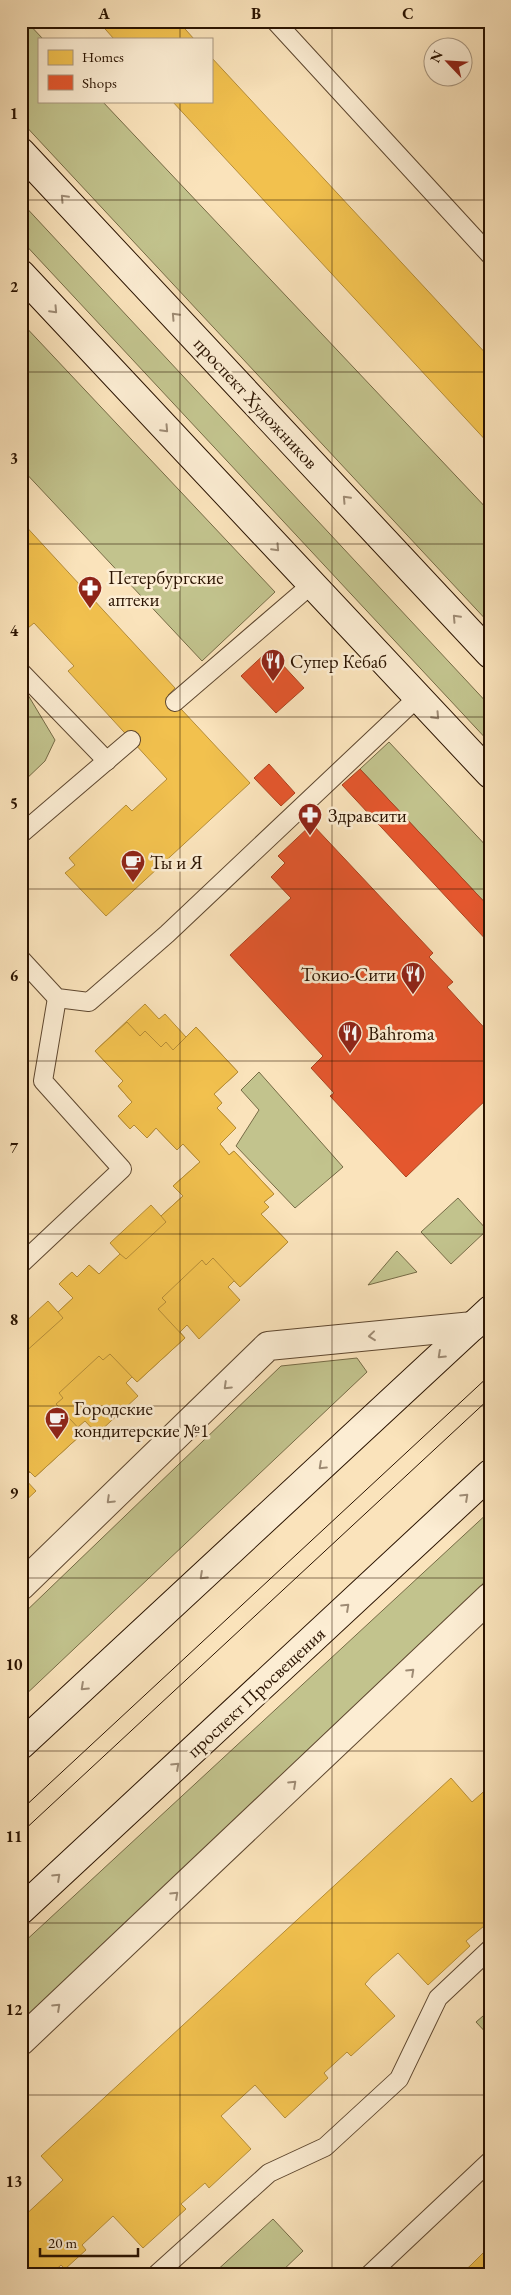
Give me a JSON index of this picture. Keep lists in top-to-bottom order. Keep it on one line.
{"streets":{"street":["проспект Художников","проспект Просвещения"]},"places":{"pharmacy":["Петербургские аптеки","Здравсити"],"restaurant":["Супер Кебаб","Токио-Сити","Bahroma"],"cafe":["Ты и Я","Городские кондитерские №1"]},"legend":["Homes","Shops"],"scale_bar":"20 m","north":"top left","grid":{"columns":["A","B","C"],"rows":["1","2","3","4","5","6","7","8","9","10","11","12","13"]}}
